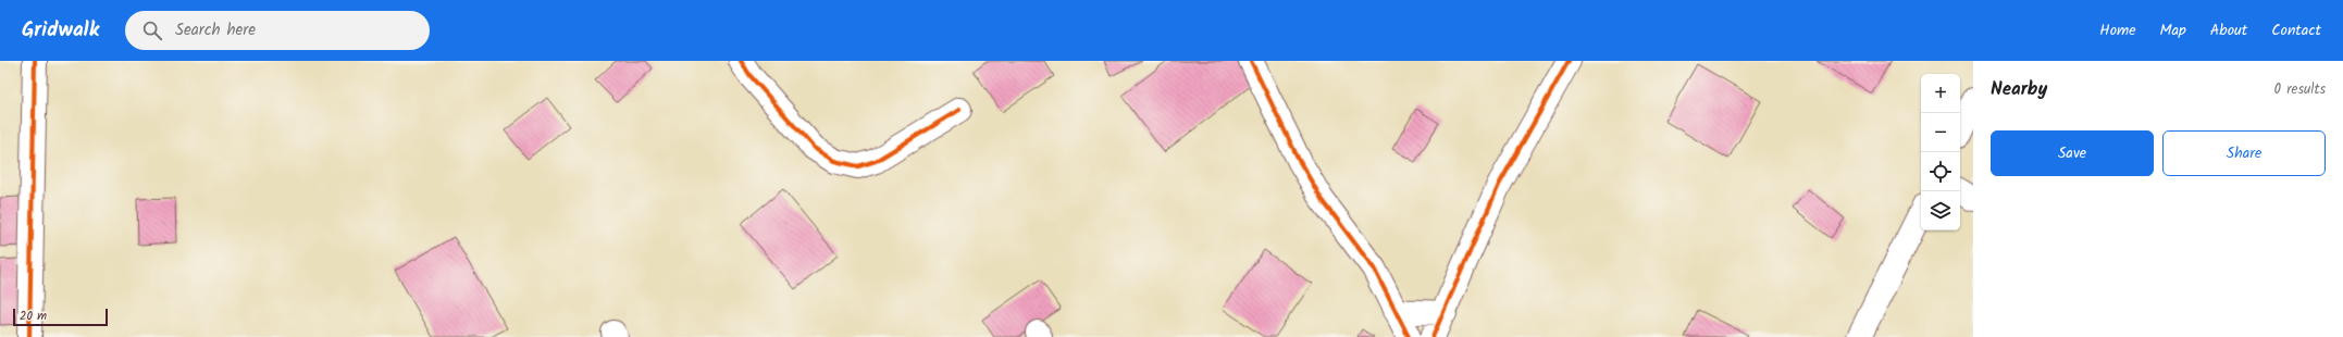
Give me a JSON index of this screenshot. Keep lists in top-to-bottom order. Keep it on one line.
{"scale_bar":"20 m","page":{"header":"Gridwalk","search":"Search here","nav":["Home","Map","About","Contact"],"heading":["Nearby","0 results"],"map_buttons":["+","−"],"buttons":["Save","Share"],"scale":"20 m"}}
